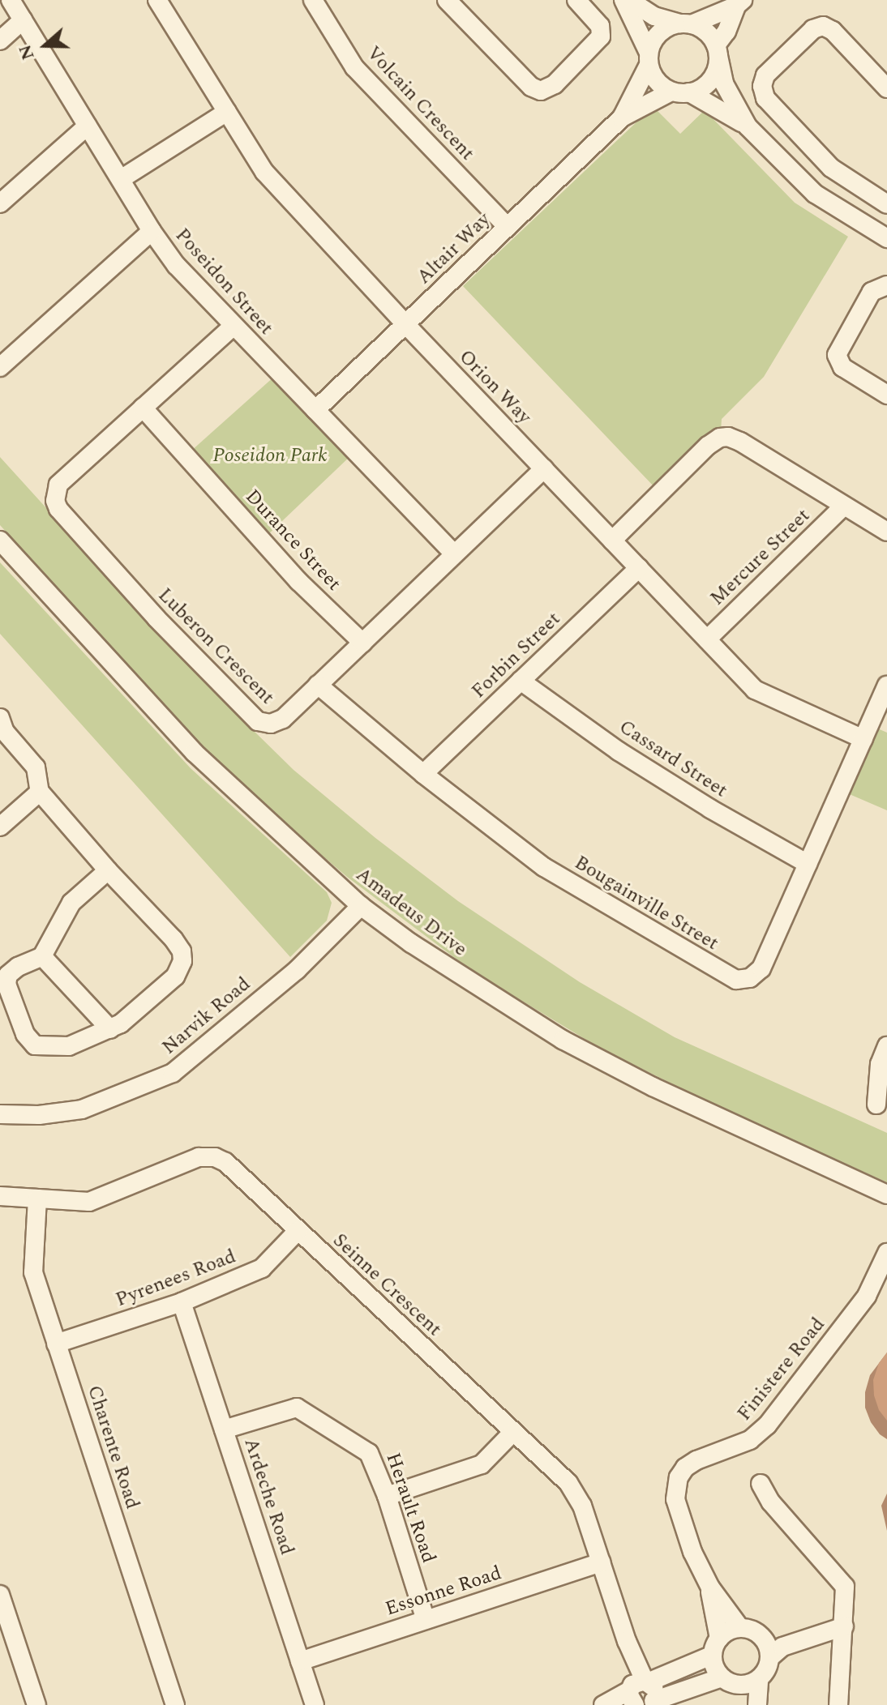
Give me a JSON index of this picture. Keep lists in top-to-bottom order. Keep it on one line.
{"streets":{"street":["Volcain Crescent","Altair Way","Poseidon Street","Orion Way","Durance Street","Mercure Street","Luberon Crescent","Forbin Street","Cassard Street","Bougainville Street","Amadeus Drive","Narvik Road","Pyrenees Road","Seinne Crescent","Finistere Road","Charente Road","Ardeche Road","Herault Road","Essonne Road"]},"crossings":[["Volcain Crescent","Altair Way"],["Altair Way","Poseidon Street"],["Altair Way","Orion Way"],["Poseidon Street","Luberon Crescent"],["Orion Way","Mercure Street"],["Orion Way","Luberon Crescent"],["Orion Way","Forbin Street"],["Orion Way","Bougainville Street"],["Durance Street","Luberon Crescent"],["Luberon Crescent","Bougainville Street"],["Forbin Street","Cassard Street"],["Forbin Street","Bougainville Street"],["Cassard Street","Bougainville Street"],["Amadeus Drive","Narvik Road"],["Pyrenees Road","Seinne Crescent"],["Pyrenees Road","Charente Road"],["Pyrenees Road","Ardeche Road"],["Seinne Crescent","Charente Road"],["Seinne Crescent","Essonne Road"],["Ardeche Road","Herault Road"],["Ardeche Road","Essonne Road"],["Herault Road","Essonne Road"]],"parks":["Poseidon Park"],"north":"left"}
